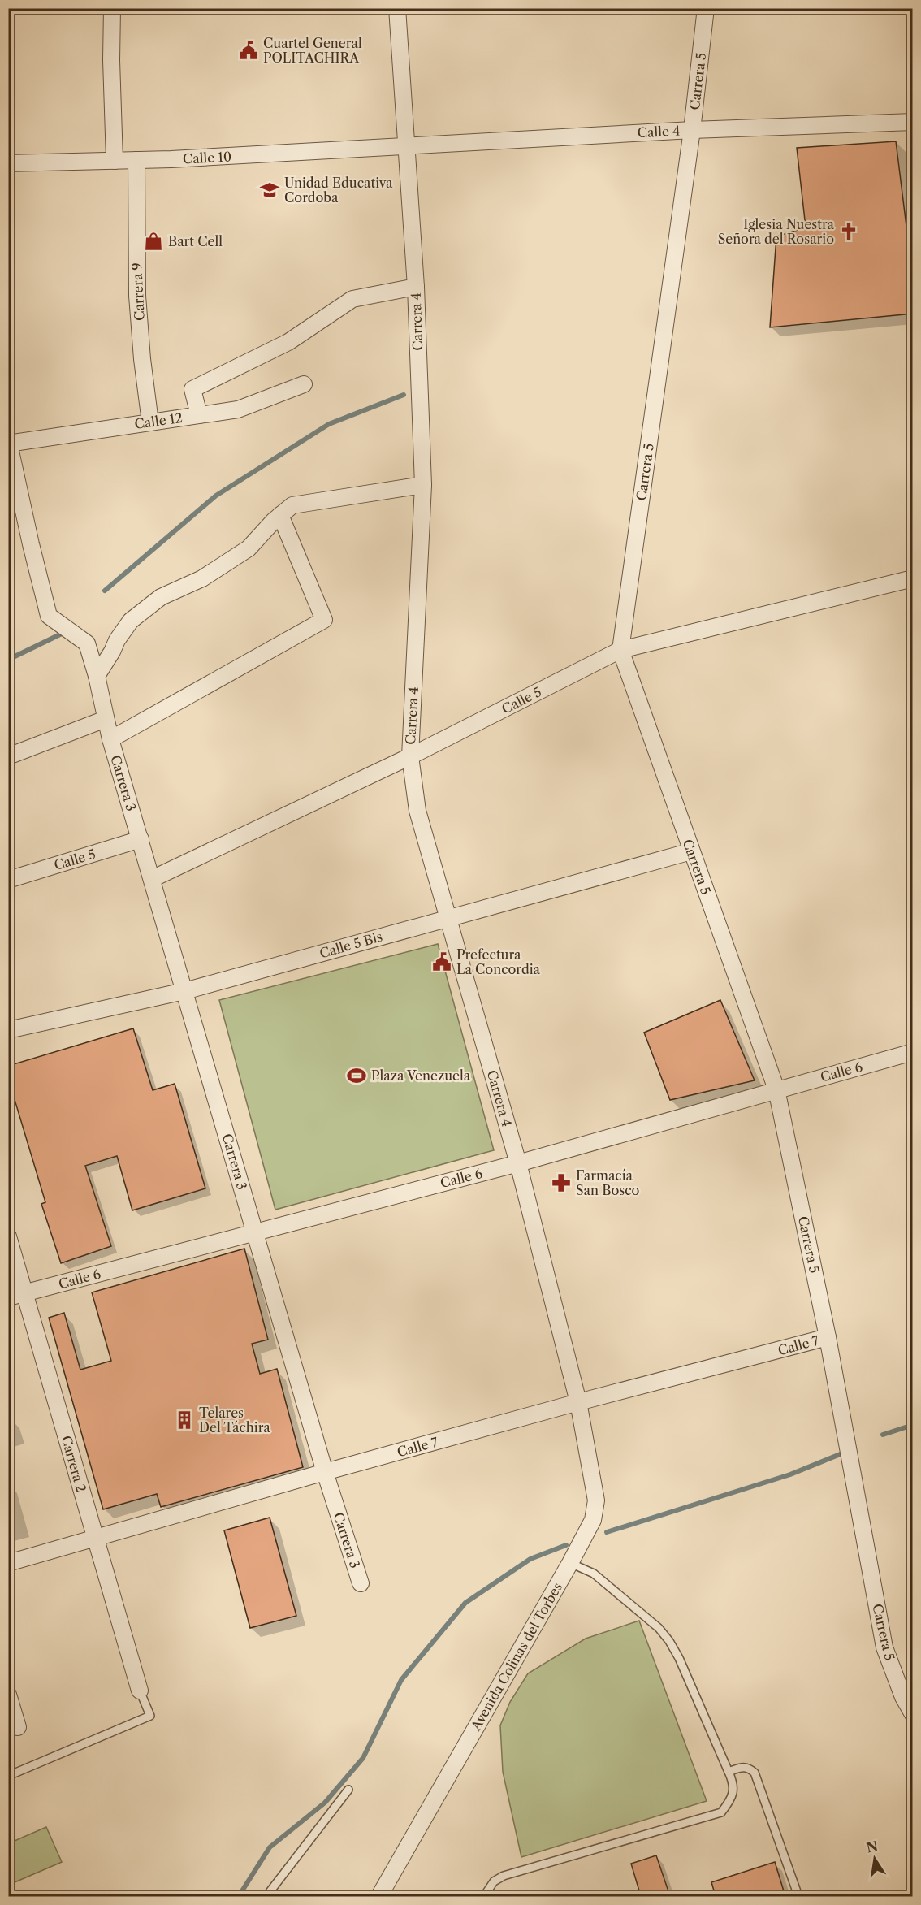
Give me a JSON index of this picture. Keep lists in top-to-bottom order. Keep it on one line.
{"streets":{"street":["Carrera 5","Calle 4","Calle 10","Carrera 9","Carrera 4","Calle 12","Calle 5","Carrera 3","Calle 5 Bis","Calle 6","Calle 7","Carrera 2","Avenida Colinas del Torbes"]},"crossings":[["Carrera 5","Calle 4"],["Carrera 5","Calle 5"],["Carrera 5","Calle 5 Bis"],["Carrera 5","Calle 6"],["Carrera 5","Calle 7"],["Calle 4","Calle 10"],["Calle 4","Carrera 4"],["Calle 10","Carrera 9"],["Calle 10","Carrera 4"],["Carrera 9","Calle 12"],["Carrera 4","Calle 5"],["Carrera 4","Calle 5 Bis"],["Carrera 4","Calle 6"],["Carrera 4","Calle 7"],["Carrera 4","Avenida Colinas del Torbes"],["Calle 12","Carrera 3"],["Calle 5","Carrera 3"],["Carrera 3","Calle 5 Bis"],["Carrera 3","Calle 6"],["Carrera 3","Calle 7"],["Calle 6","Carrera 2"],["Calle 7","Carrera 2"],["Calle 7","Avenida Colinas del Torbes"]],"places":{"public building":["Cuartel General POLITACHIRA","Prefectura La Concordia"],"school or university":["Unidad Educativa Cordoba"],"church":["Iglesia Nuestra Señora del Rosario"],"shop":["Bart Cell"],"sports":["Plaza Venezuela"],"pharmacy":["Farmacía San Bosco"],"building":["Telares Del Táchira"]},"north":"top"}
